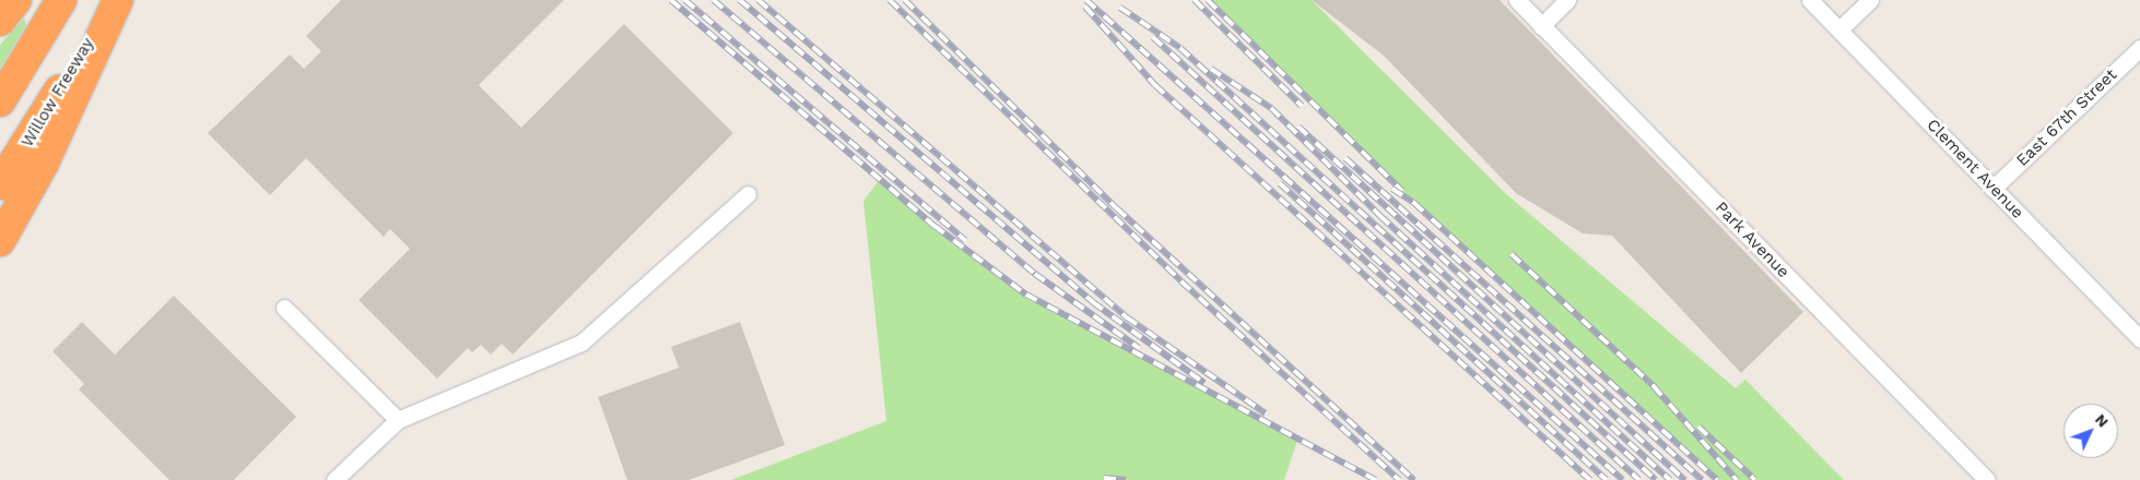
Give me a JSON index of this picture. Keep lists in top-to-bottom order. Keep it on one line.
{"streets":{"highway":["Willow Freeway"],"street":["East 67th Street","Clement Avenue","Park Avenue"]},"crossings":[["East 67th Street","Clement Avenue"]],"north":"top right"}
